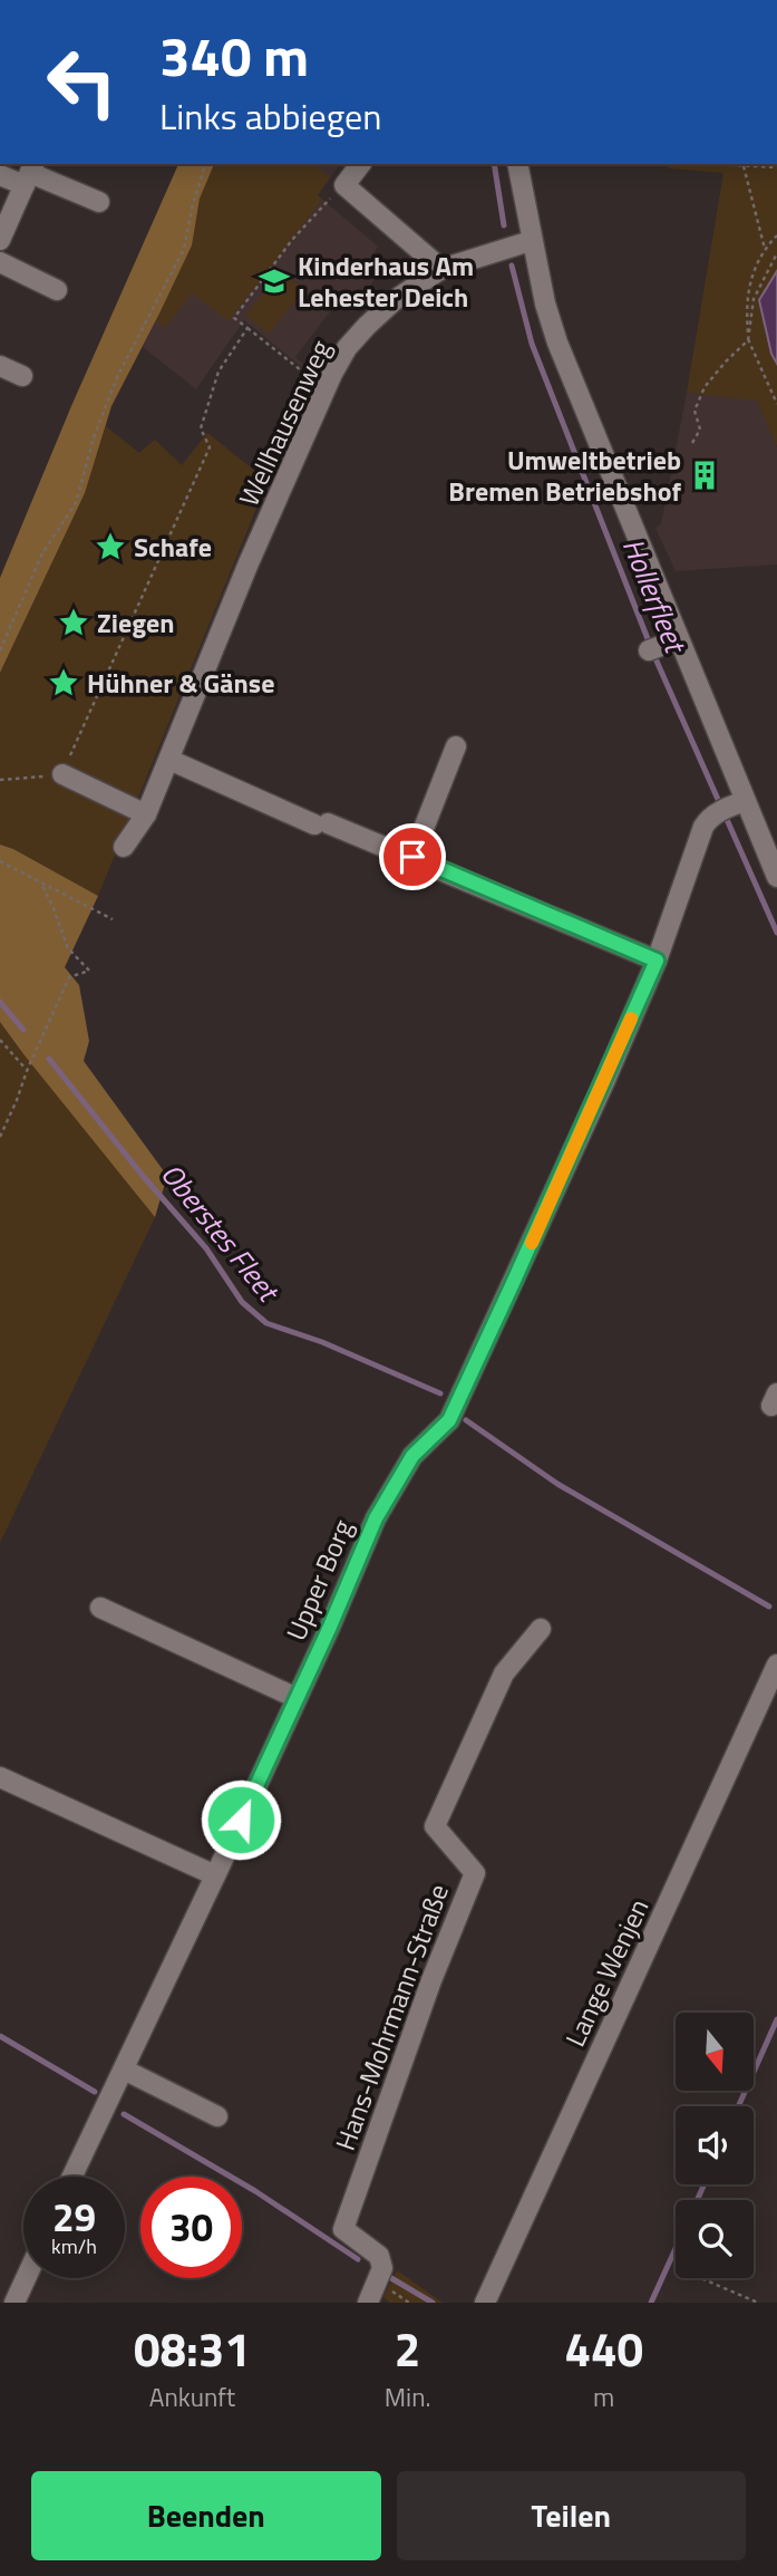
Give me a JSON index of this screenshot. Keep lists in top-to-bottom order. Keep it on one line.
{"streets":{"street":["Wellhausenweg","Upper Borg","Lange Wenjen","Hans-Mohrmann-Straße"]},"water":["Hollerfleet","Oberstes Fleet"],"places":{"school or university":["Kinderhaus Am Lehester Deich"],"building":["Umweltbetrieb Bremen Betriebshof"],"place":["Schafe","Ziegen","Hühner & Gänse"]},"north":"bottom","page":{"turn":["340 m","Links abbiegen"],"speed":"29 km/h","limit":"30","eta":["08:31","Ankunft","2","Min.","440","m"],"buttons":["Beenden","Teilen"]}}
